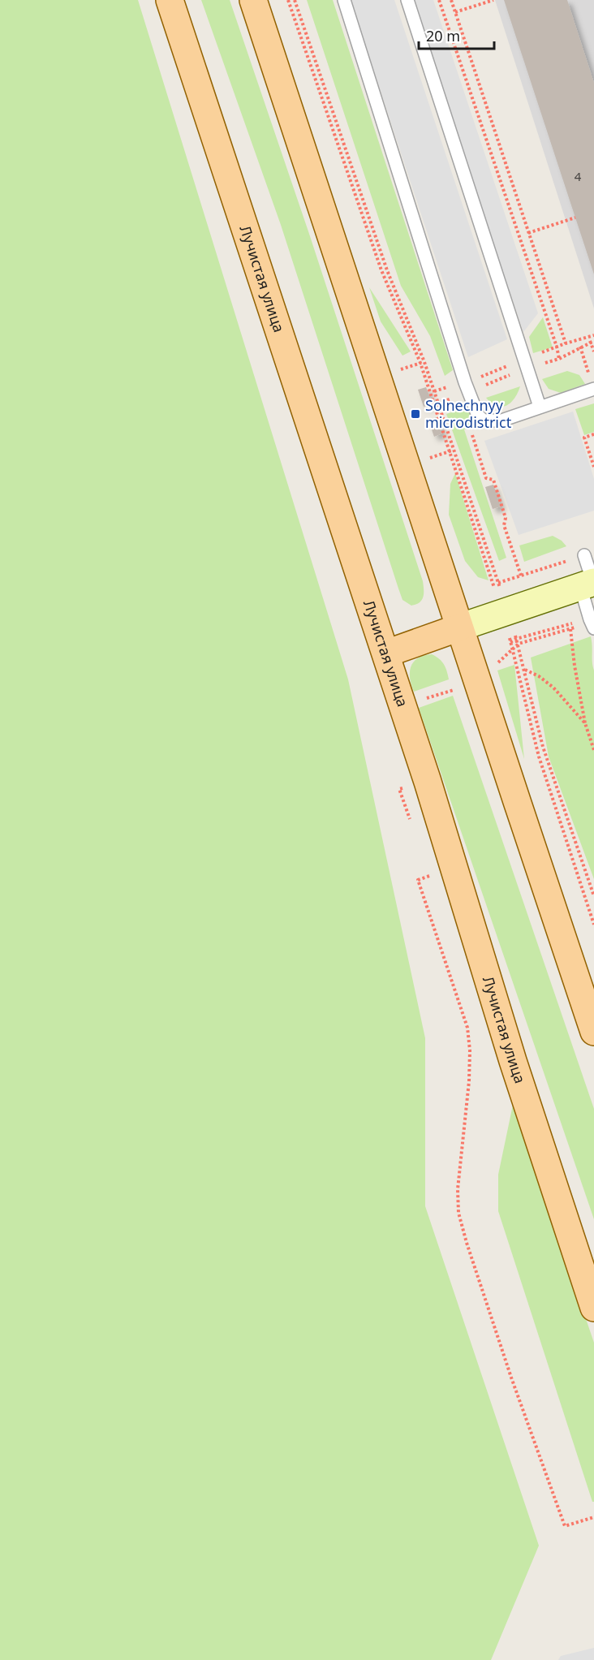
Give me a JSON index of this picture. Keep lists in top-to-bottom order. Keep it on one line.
{"streets":{"main road":["Лучистая улица"]},"places":{"transit":["Solnechnyy microdistrict"]},"house_numbers":["4"],"scale_bar":"20 m"}
